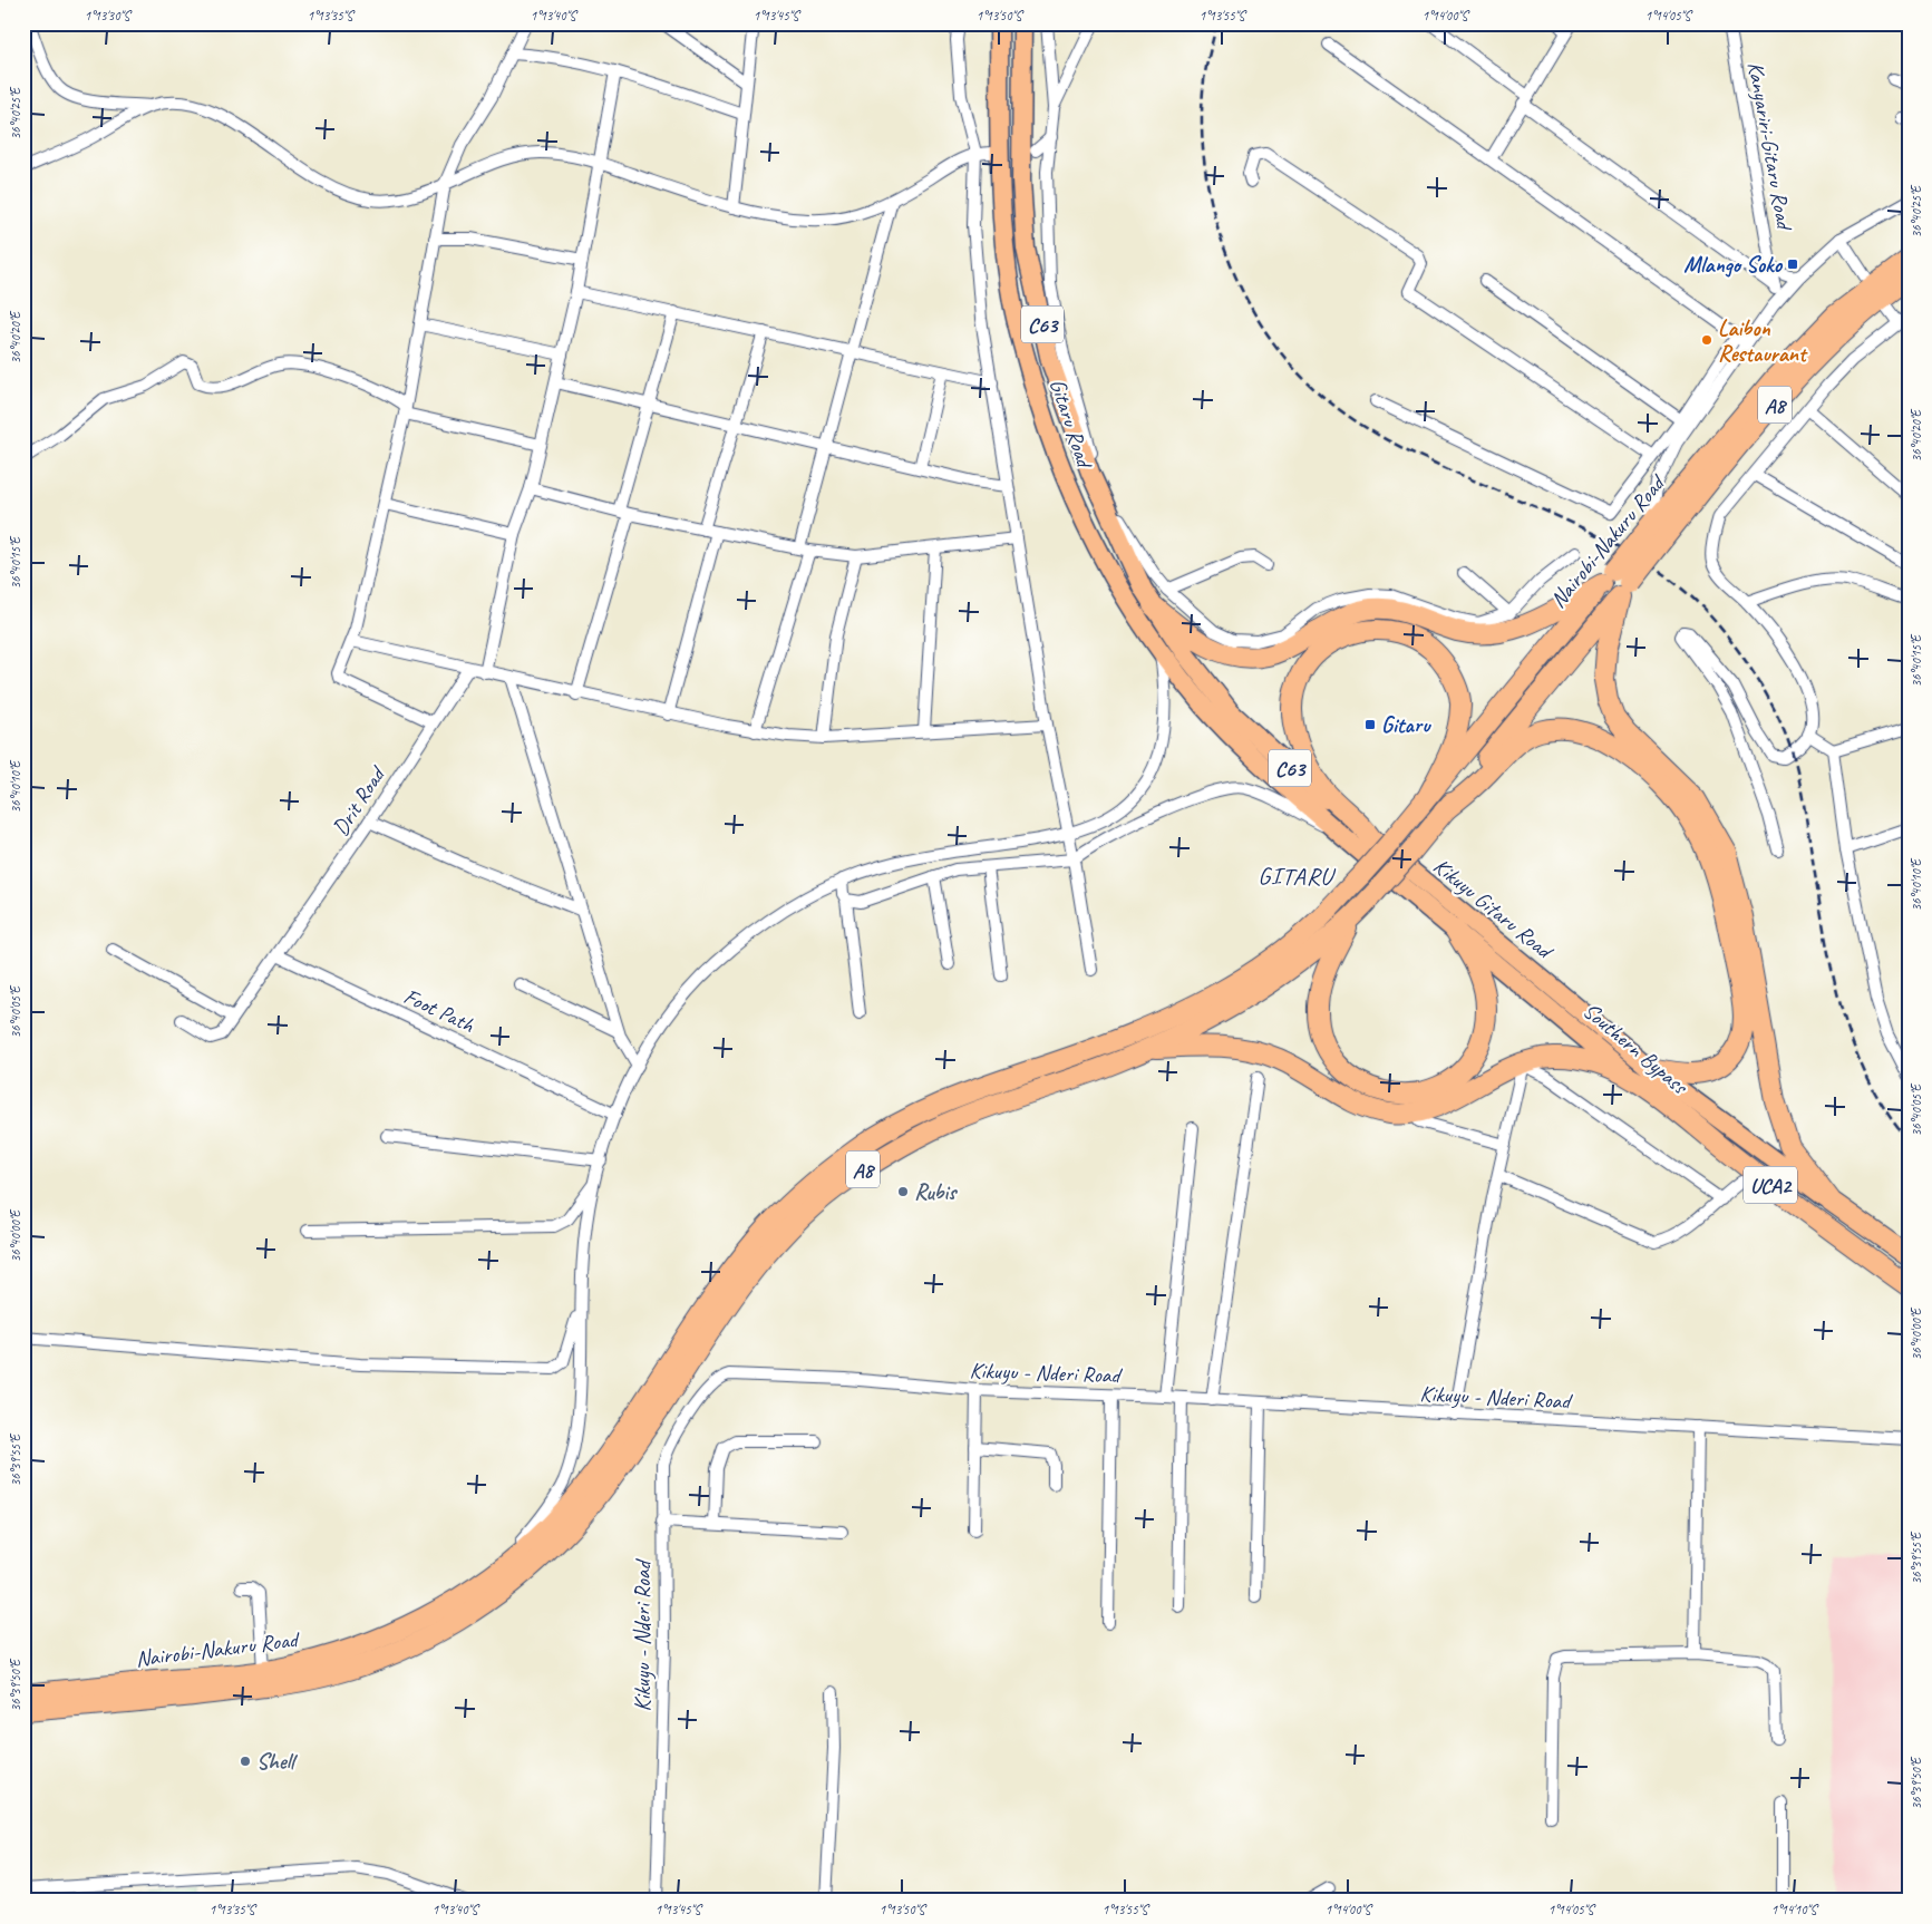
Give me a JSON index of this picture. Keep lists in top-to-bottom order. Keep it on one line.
{"streets":{"highway":["C63","A8","Nairobi-Nakuru Road","Southern Bypass","UCA2"],"main road":["Gitaru Road","Kikuyu Gitaru Road"],"street":["Kanyariri-Gitaru Road","Drit Road","Foot Path","Kikuyu - Nderi Road"]},"crossings":[["C63","Gitaru Road"],["C63","Nairobi-Nakuru Road"],["C63","Kikuyu Gitaru Road"],["A8","Nairobi-Nakuru Road"],["A8","UCA2"],["Gitaru Road","Kikuyu Gitaru Road"],["Gitaru Road","Southern Bypass"],["Nairobi-Nakuru Road","Kikuyu Gitaru Road"],["Drit Road","Foot Path"],["Kikuyu Gitaru Road","Southern Bypass"],["Southern Bypass","UCA2"]],"districts":["GITARU"],"places":{"transit":["Mlango Soko","Gitaru"],"other":["Laibon Restaurant","Rubis","Shell"]},"coordinates":["1°13'30\"S","1°13'35\"S","1°13'40\"S","1°13'45\"S","1°13'50\"S","1°13'55\"S","1°14'00\"S","1°14'05\"S","36°40'25\"E","36°40'20\"E","36°40'15\"E","36°40'10\"E","36°40'05\"E","36°40'00\"E","36°39'55\"E","36°39'50\"E","1°14'10\"S"]}
